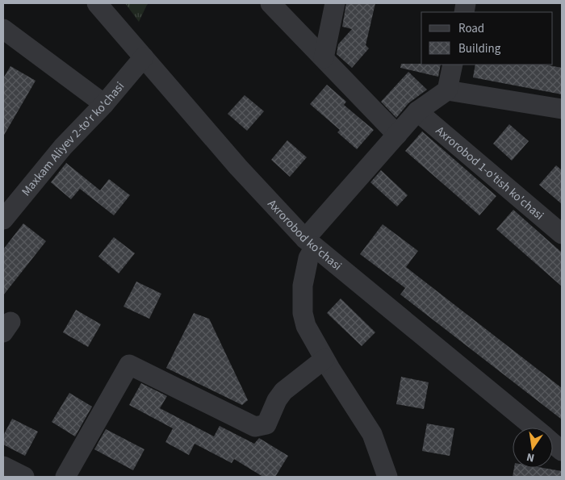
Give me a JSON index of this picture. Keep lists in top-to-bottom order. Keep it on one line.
{"streets":{"street":["Maxkam Aliyev 2-to'r ko'chasi","Axrorobod 1-o'tish ko'chasi","Axrorobod ko'chasi"]},"crossings":[["Maxkam Aliyev 2-to'r ko'chasi","Axrorobod ko'chasi"]],"legend":["Road","Building"],"north":"bottom"}
